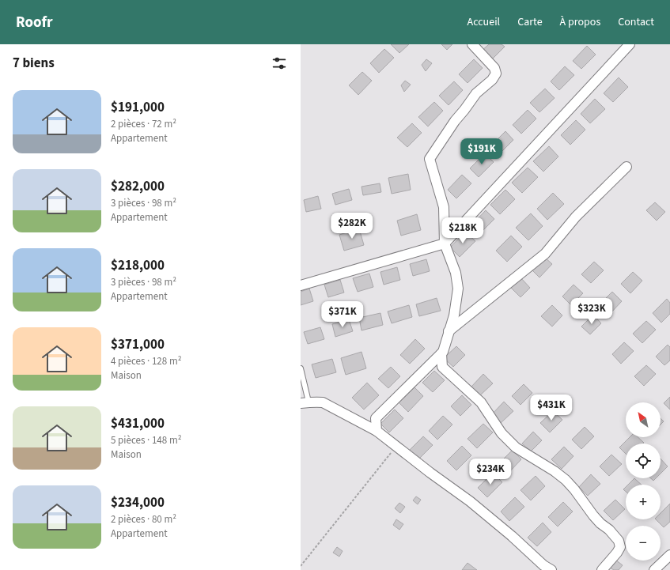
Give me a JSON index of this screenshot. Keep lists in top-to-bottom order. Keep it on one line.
{"north":"top left","page":{"header":"Roofr","nav":["Accueil","Carte","À propos","Contact"],"heading":"7 biens","list":[{"name":"$191,000","note":"2 pièces · 72 m² · Appartement"},{"name":"$282,000","note":"3 pièces · 98 m² · Appartement"},{"name":"$218,000","note":"3 pièces · 98 m² · Appartement"},{"name":"$371,000","note":"4 pièces · 128 m² · Maison"},{"name":"$431,000","note":"5 pièces · 148 m² · Maison"},{"name":"$234,000","note":"2 pièces · 80 m² · Appartement"}],"price":["$191K","$282K","$218K","$323K","$371K","$431K","$234K"],"map_buttons":["+","−"]}}
